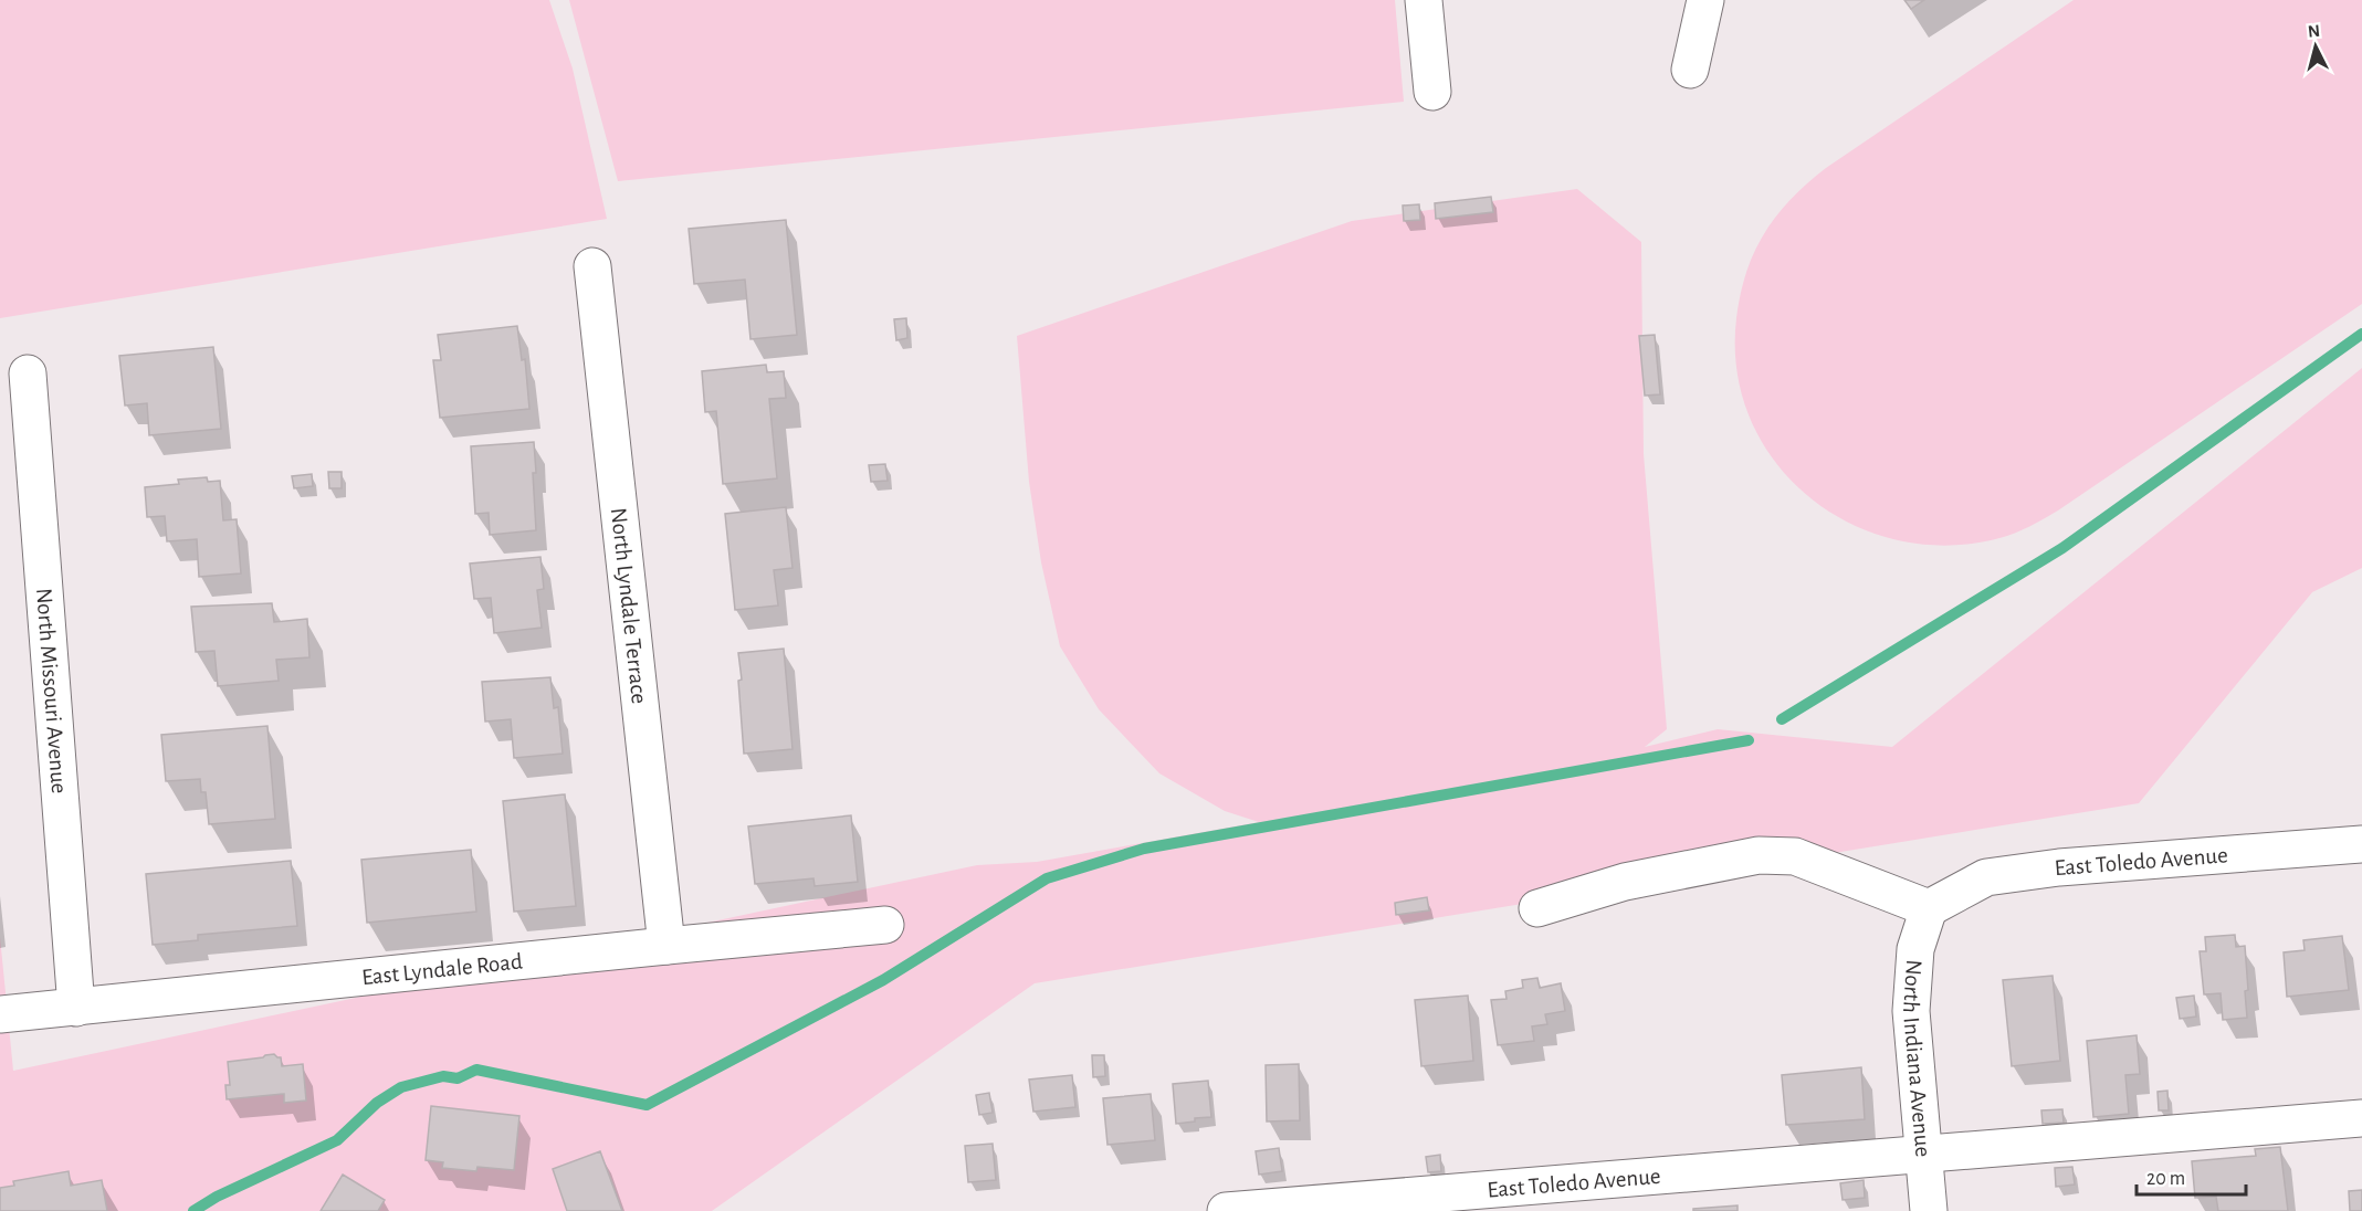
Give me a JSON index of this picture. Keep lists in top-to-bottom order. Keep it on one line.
{"streets":{"street":["North Lyndale Terrace","North Missouri Avenue","East Toledo Avenue","East Lyndale Road","North Indiana Avenue"]},"crossings":[["North Lyndale Terrace","East Lyndale Road"],["North Missouri Avenue","East Lyndale Road"],["East Toledo Avenue","North Indiana Avenue"]],"scale_bar":"20 m","north":"top"}
